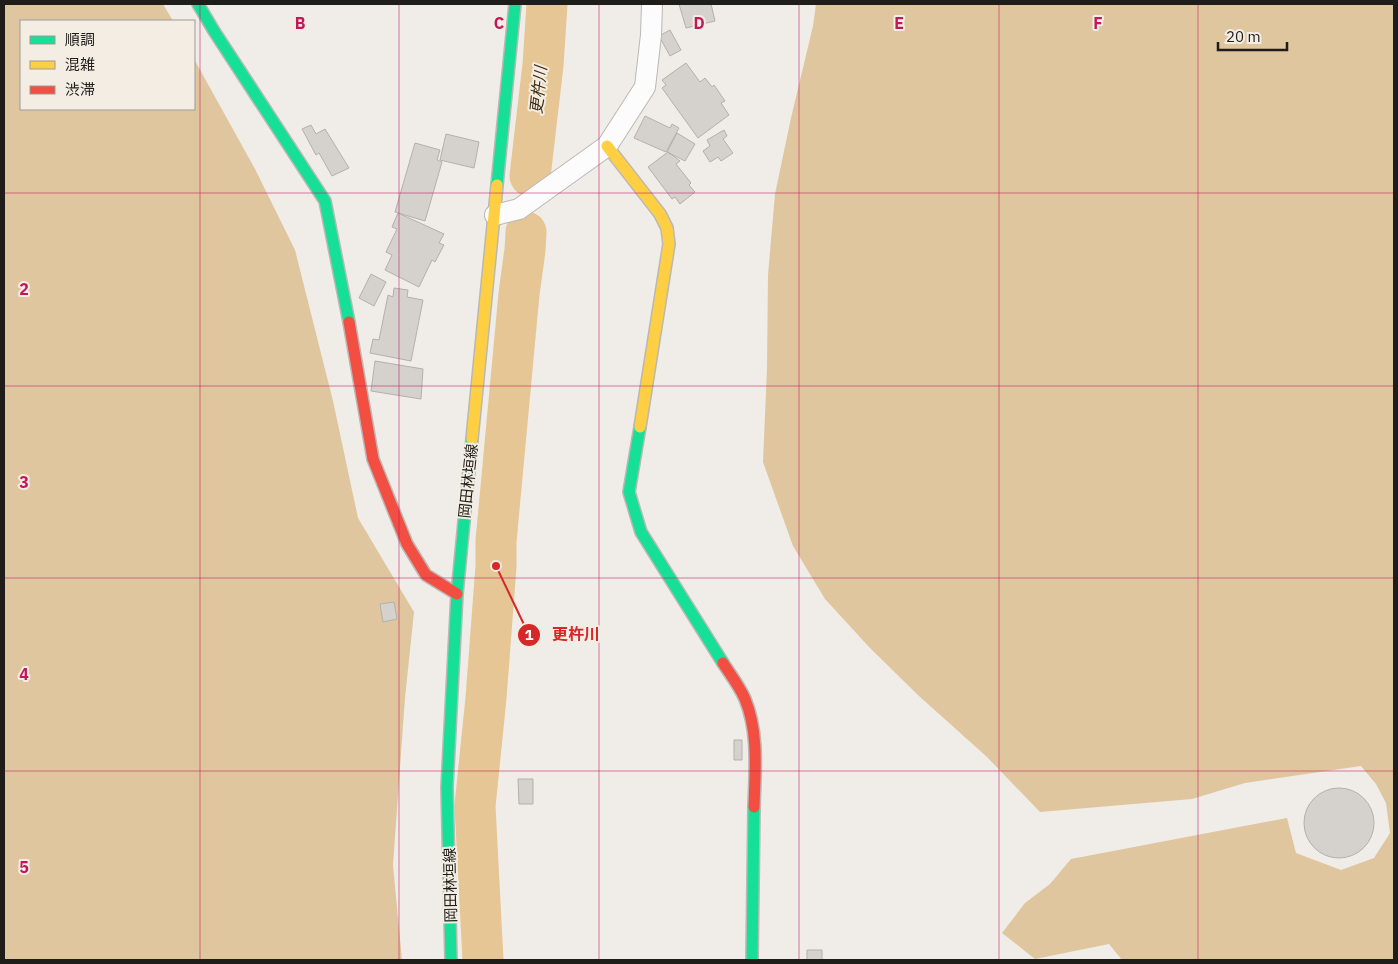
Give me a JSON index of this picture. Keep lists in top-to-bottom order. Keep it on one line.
{"streets":{"street":["岡田林垣線"]},"water":["更杵川"],"places":["更杵川"],"legend":["順調","混雑","渋滞"],"scale_bar":"20 m","grid":{"columns":["B","C","D","E","F"],"rows":["2","3","4","5"]}}
